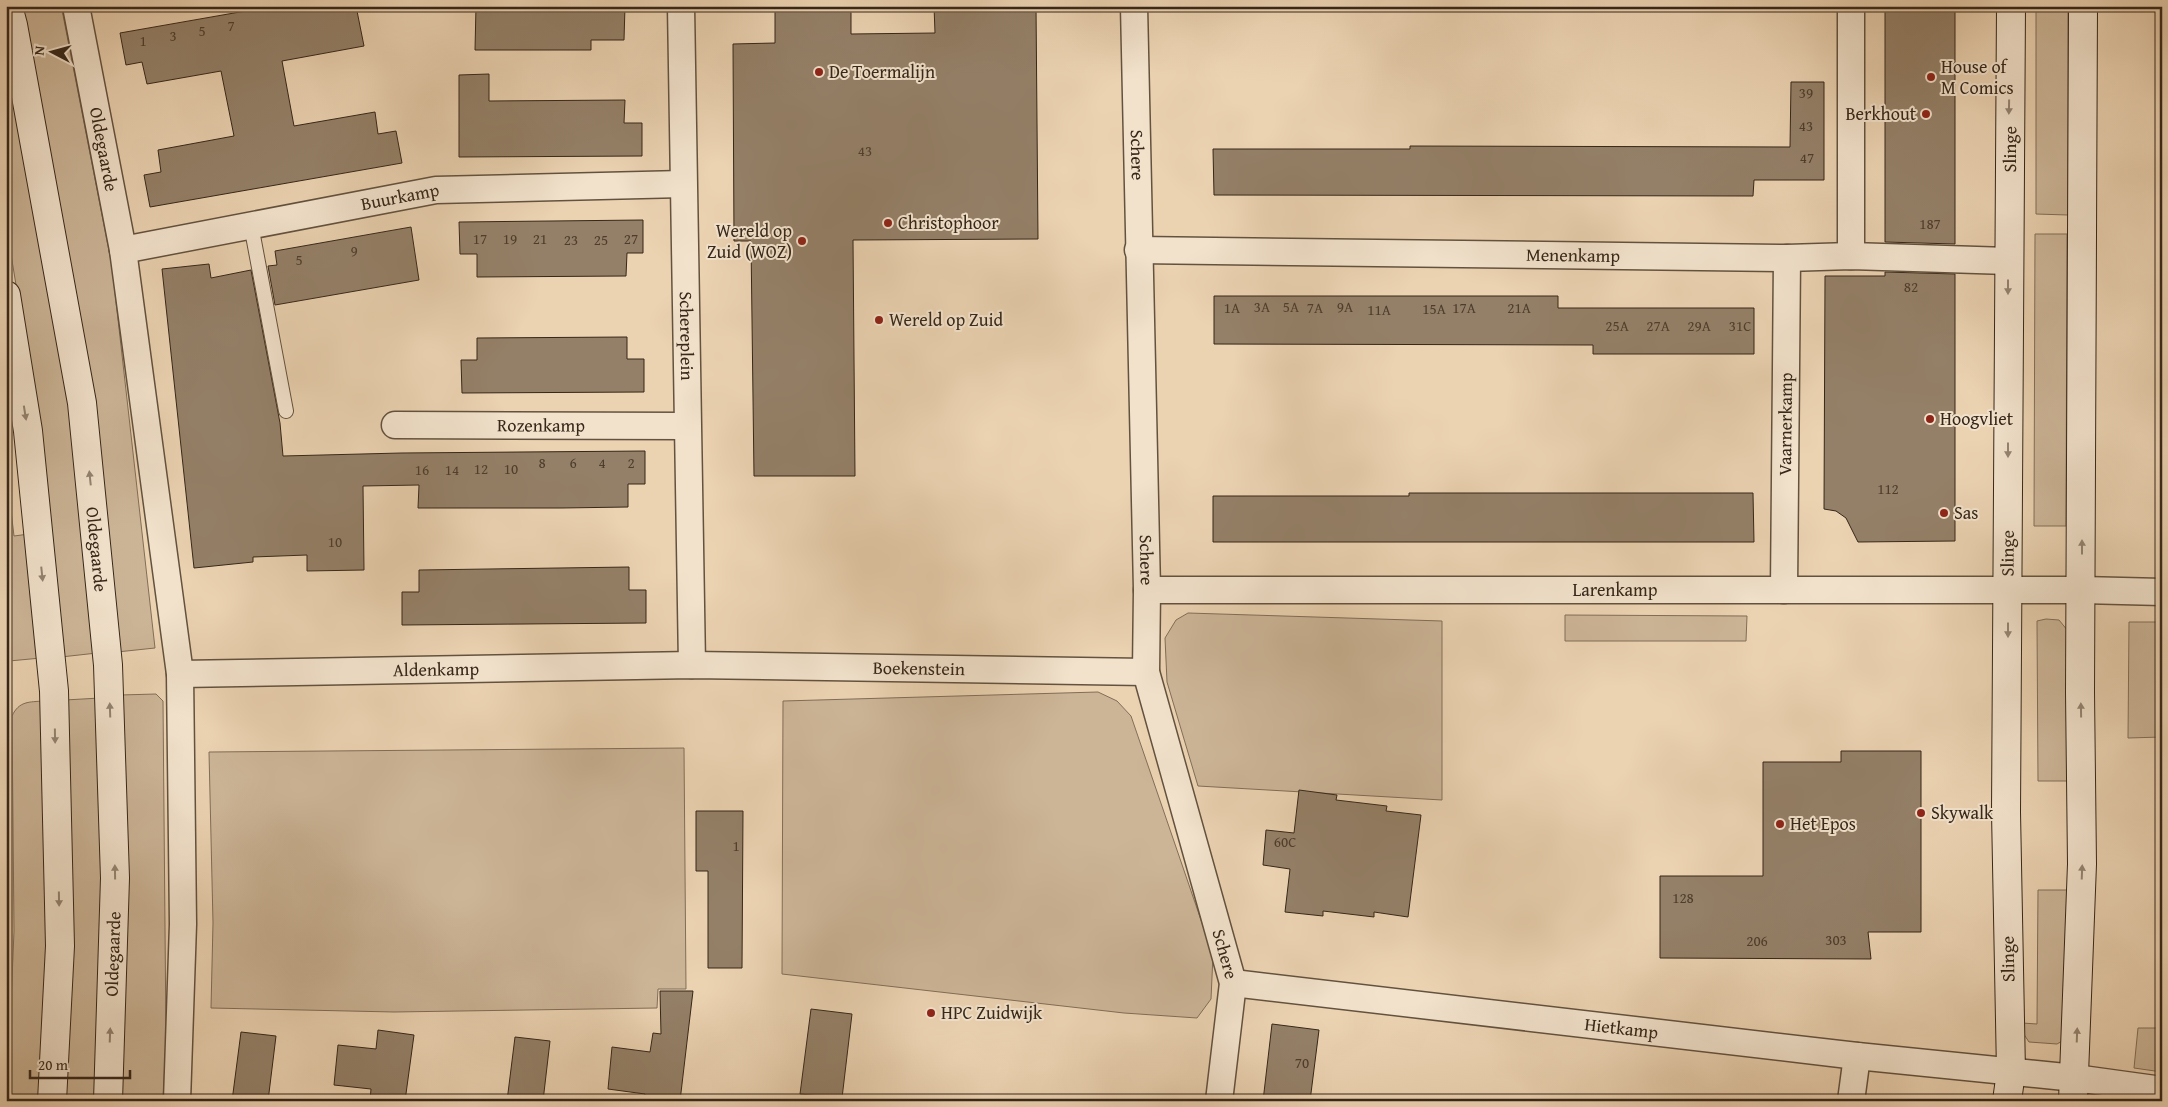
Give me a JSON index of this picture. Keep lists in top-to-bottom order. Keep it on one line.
{"streets":{"main road":["Slinge","Oldegaarde"],"street":["Schere","Buurkamp","Menenkamp","Schereplein","Vaarnerkamp","Rozenkamp","Larenkamp","Boekenstein","Aldenkamp","Hietkamp"]},"crossings":[["Slinge","Menenkamp"],["Slinge","Larenkamp"],["Slinge","Hietkamp"],["Oldegaarde","Buurkamp"],["Oldegaarde","Aldenkamp"],["Schere","Menenkamp"],["Schere","Larenkamp"],["Schere","Boekenstein"],["Schere","Hietkamp"],["Buurkamp","Schereplein"],["Menenkamp","Vaarnerkamp"],["Schereplein","Rozenkamp"],["Schereplein","Boekenstein"],["Schereplein","Aldenkamp"],["Vaarnerkamp","Larenkamp"],["Boekenstein","Aldenkamp"]],"places":["De Toermalijn","House of M Comics","Berkhout","Christophoor","Wereld op Zuid (WOZ)","Wereld op Zuid","Hoogvliet","Sas","Skywalk","Het Epos","HPC Zuidwijk"],"house_numbers":["7","5","3","1","39","43","43","47","187","17","19","21","27","23","25","9","5","82","3A","5A","9A","1A","7A","17A","21A","15A","11A","25A","27A","29A","31C","8","6","4","2","12","10","16","14","112","10","60C","1","128","303","206","70"],"scale_bar":"20 m","north":"left"}
